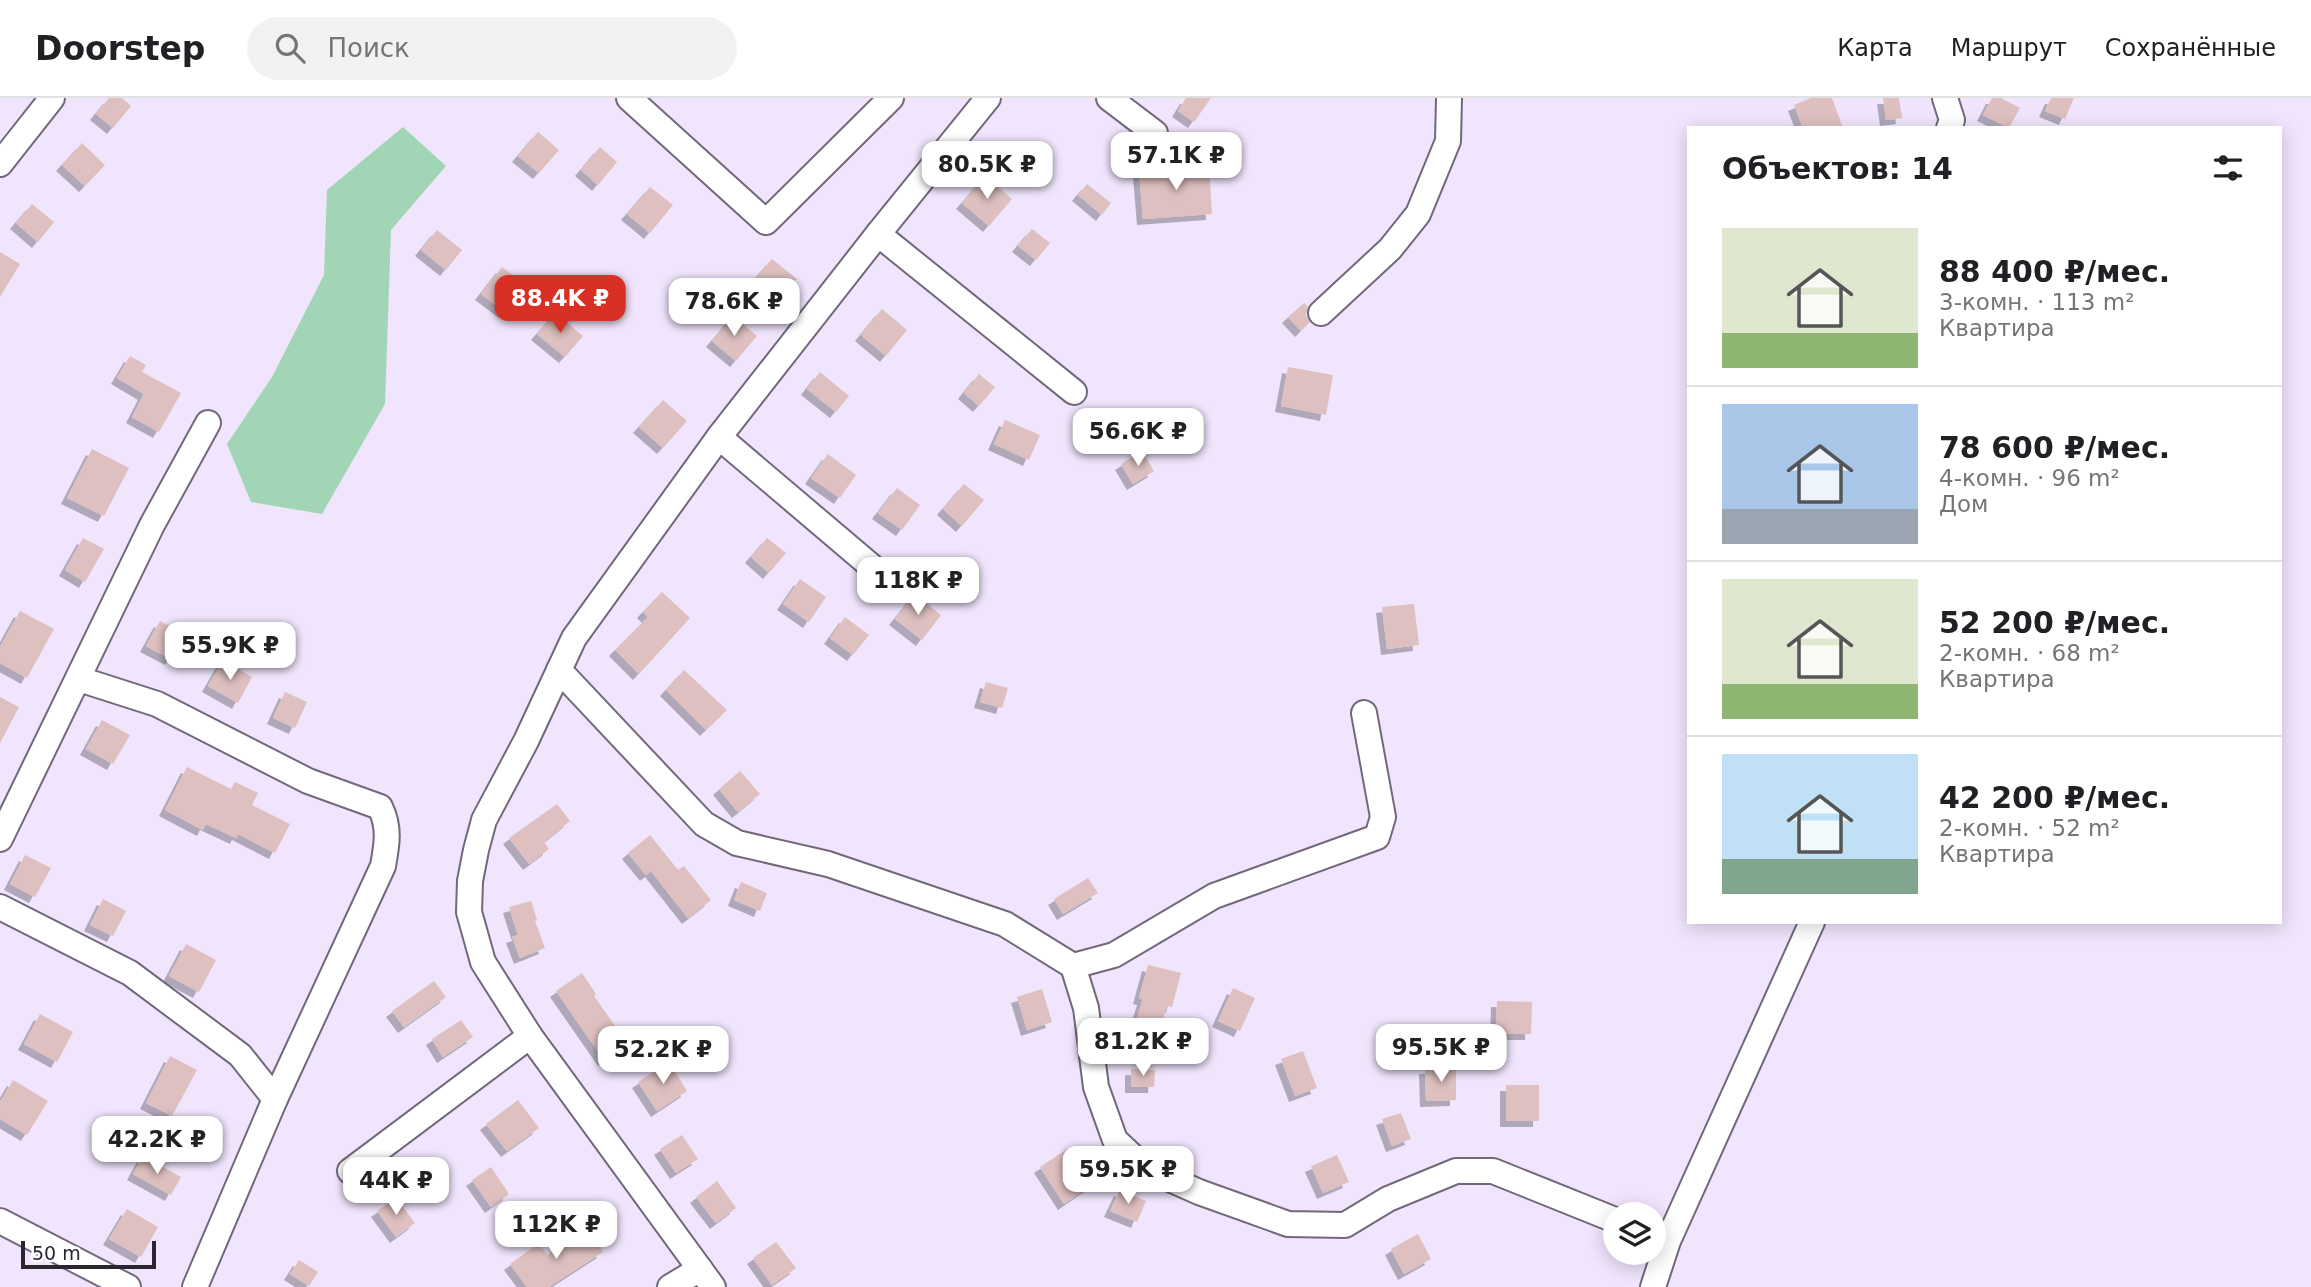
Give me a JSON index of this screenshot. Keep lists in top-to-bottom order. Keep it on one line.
{"scale_bar":"50 m","page":{"header":"Doorstep","search":"Поиск","nav":["Карта","Маршрут","Сохранённые"],"heading":"Объектов: 14","price":["57.1K ₽","80.5K ₽","88.4K ₽","78.6K ₽","56.6K ₽","118K ₽","55.9K ₽","81.2K ₽","95.5K ₽","52.2K ₽","42.2K ₽","59.5K ₽","44K ₽","112K ₽"],"list":[{"name":"88 400 ₽/мес.","note":"3-комн. · 113 m² · Квартира"},{"name":"78 600 ₽/мес.","note":"4-комн. · 96 m² · Дом"},{"name":"52 200 ₽/мес.","note":"2-комн. · 68 m² · Квартира"},{"name":"42 200 ₽/мес.","note":"2-комн. · 52 m² · Квартира"}],"scale":"50 m"}}
